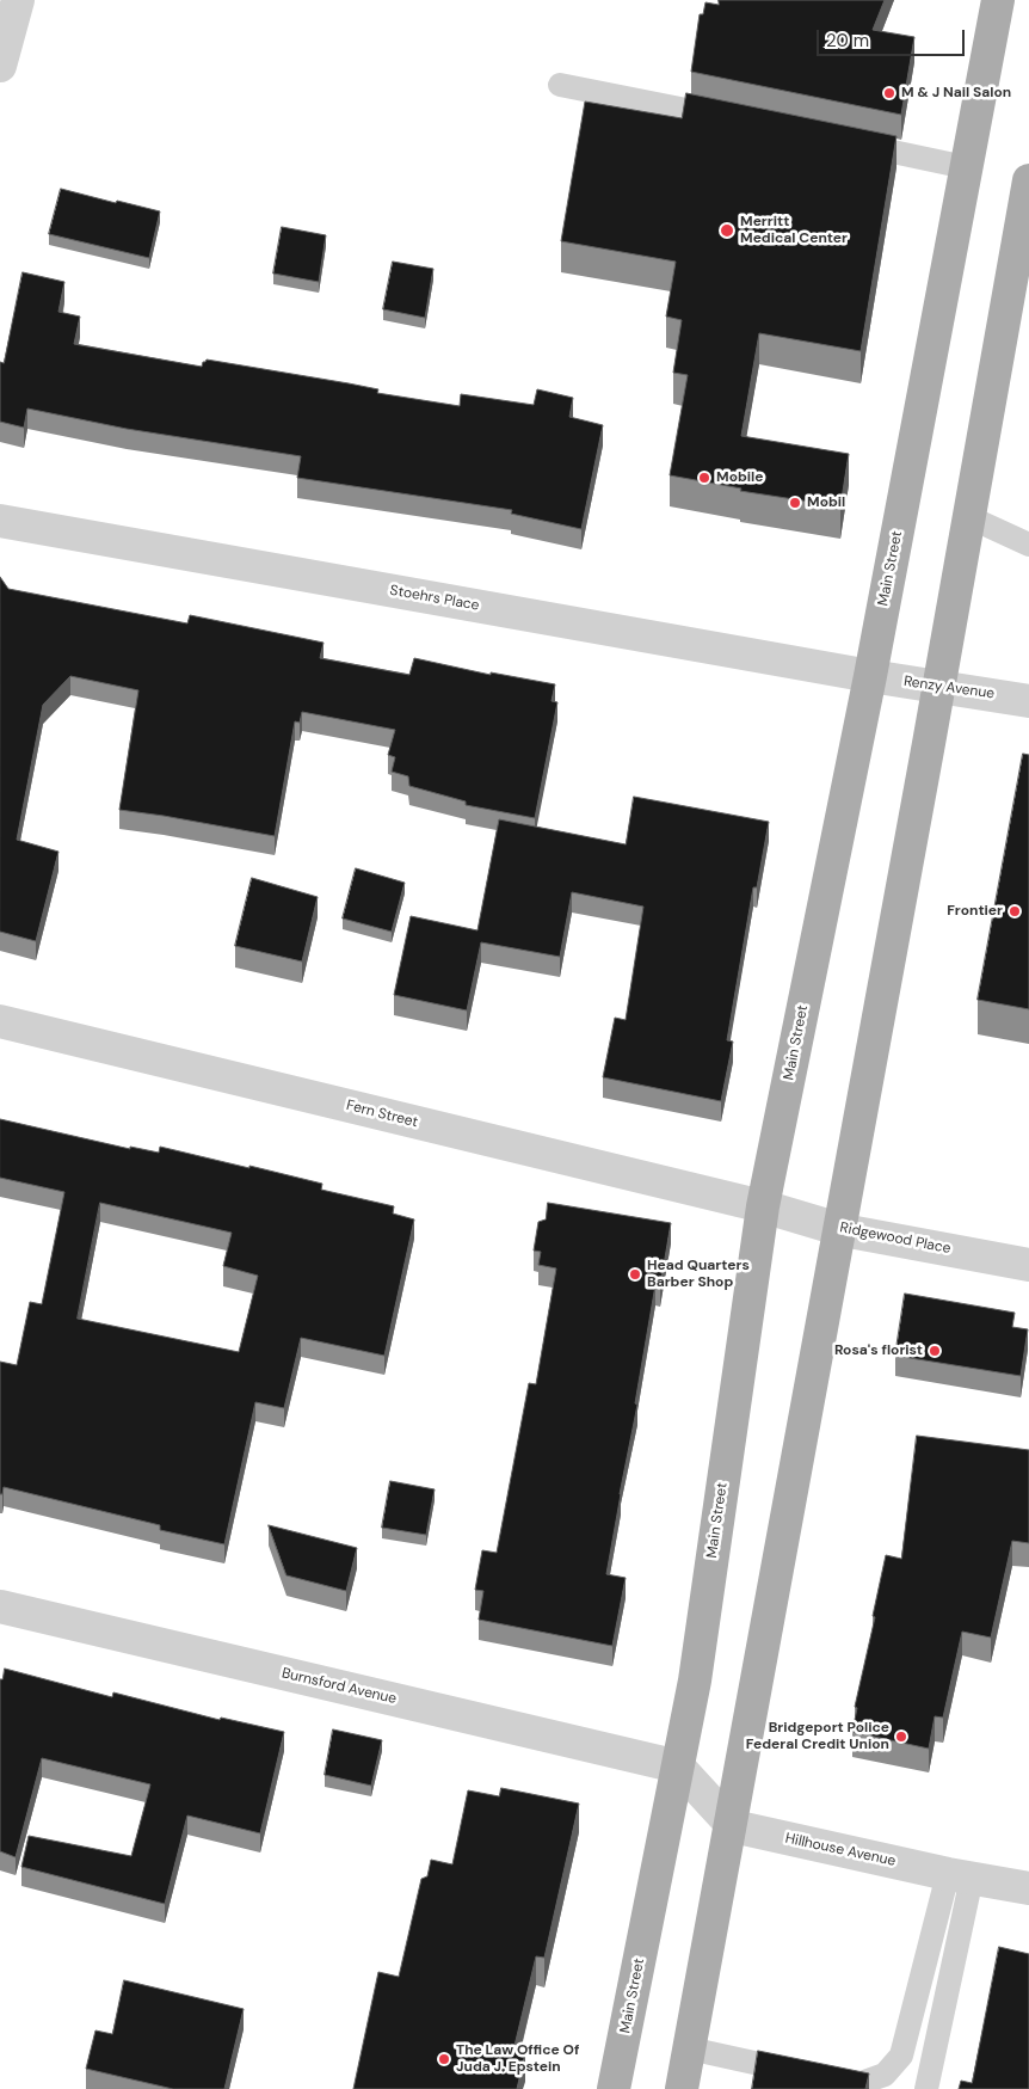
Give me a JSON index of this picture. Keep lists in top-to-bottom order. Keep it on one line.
{"streets":{"main road":["Main Street"],"street":["Stoehrs Place","Renzy Avenue","Fern Street","Ridgewood Place","Burnsford Avenue","Hillhouse Avenue"]},"crossings":[["Main Street","Stoehrs Place"],["Main Street","Renzy Avenue"],["Main Street","Fern Street"],["Main Street","Ridgewood Place"],["Main Street","Burnsford Avenue"],["Stoehrs Place","Renzy Avenue"],["Fern Street","Ridgewood Place"]],"places":["M & J Nail Salon","Merritt Medical Center","Mobile","Mobil","Frontier","Head Quarters Barber Shop","Rosa's florist","Bridgeport Police Federal Credit Union","The Law Office Of Juda J. Epstein"],"scale_bar":"20 m"}
